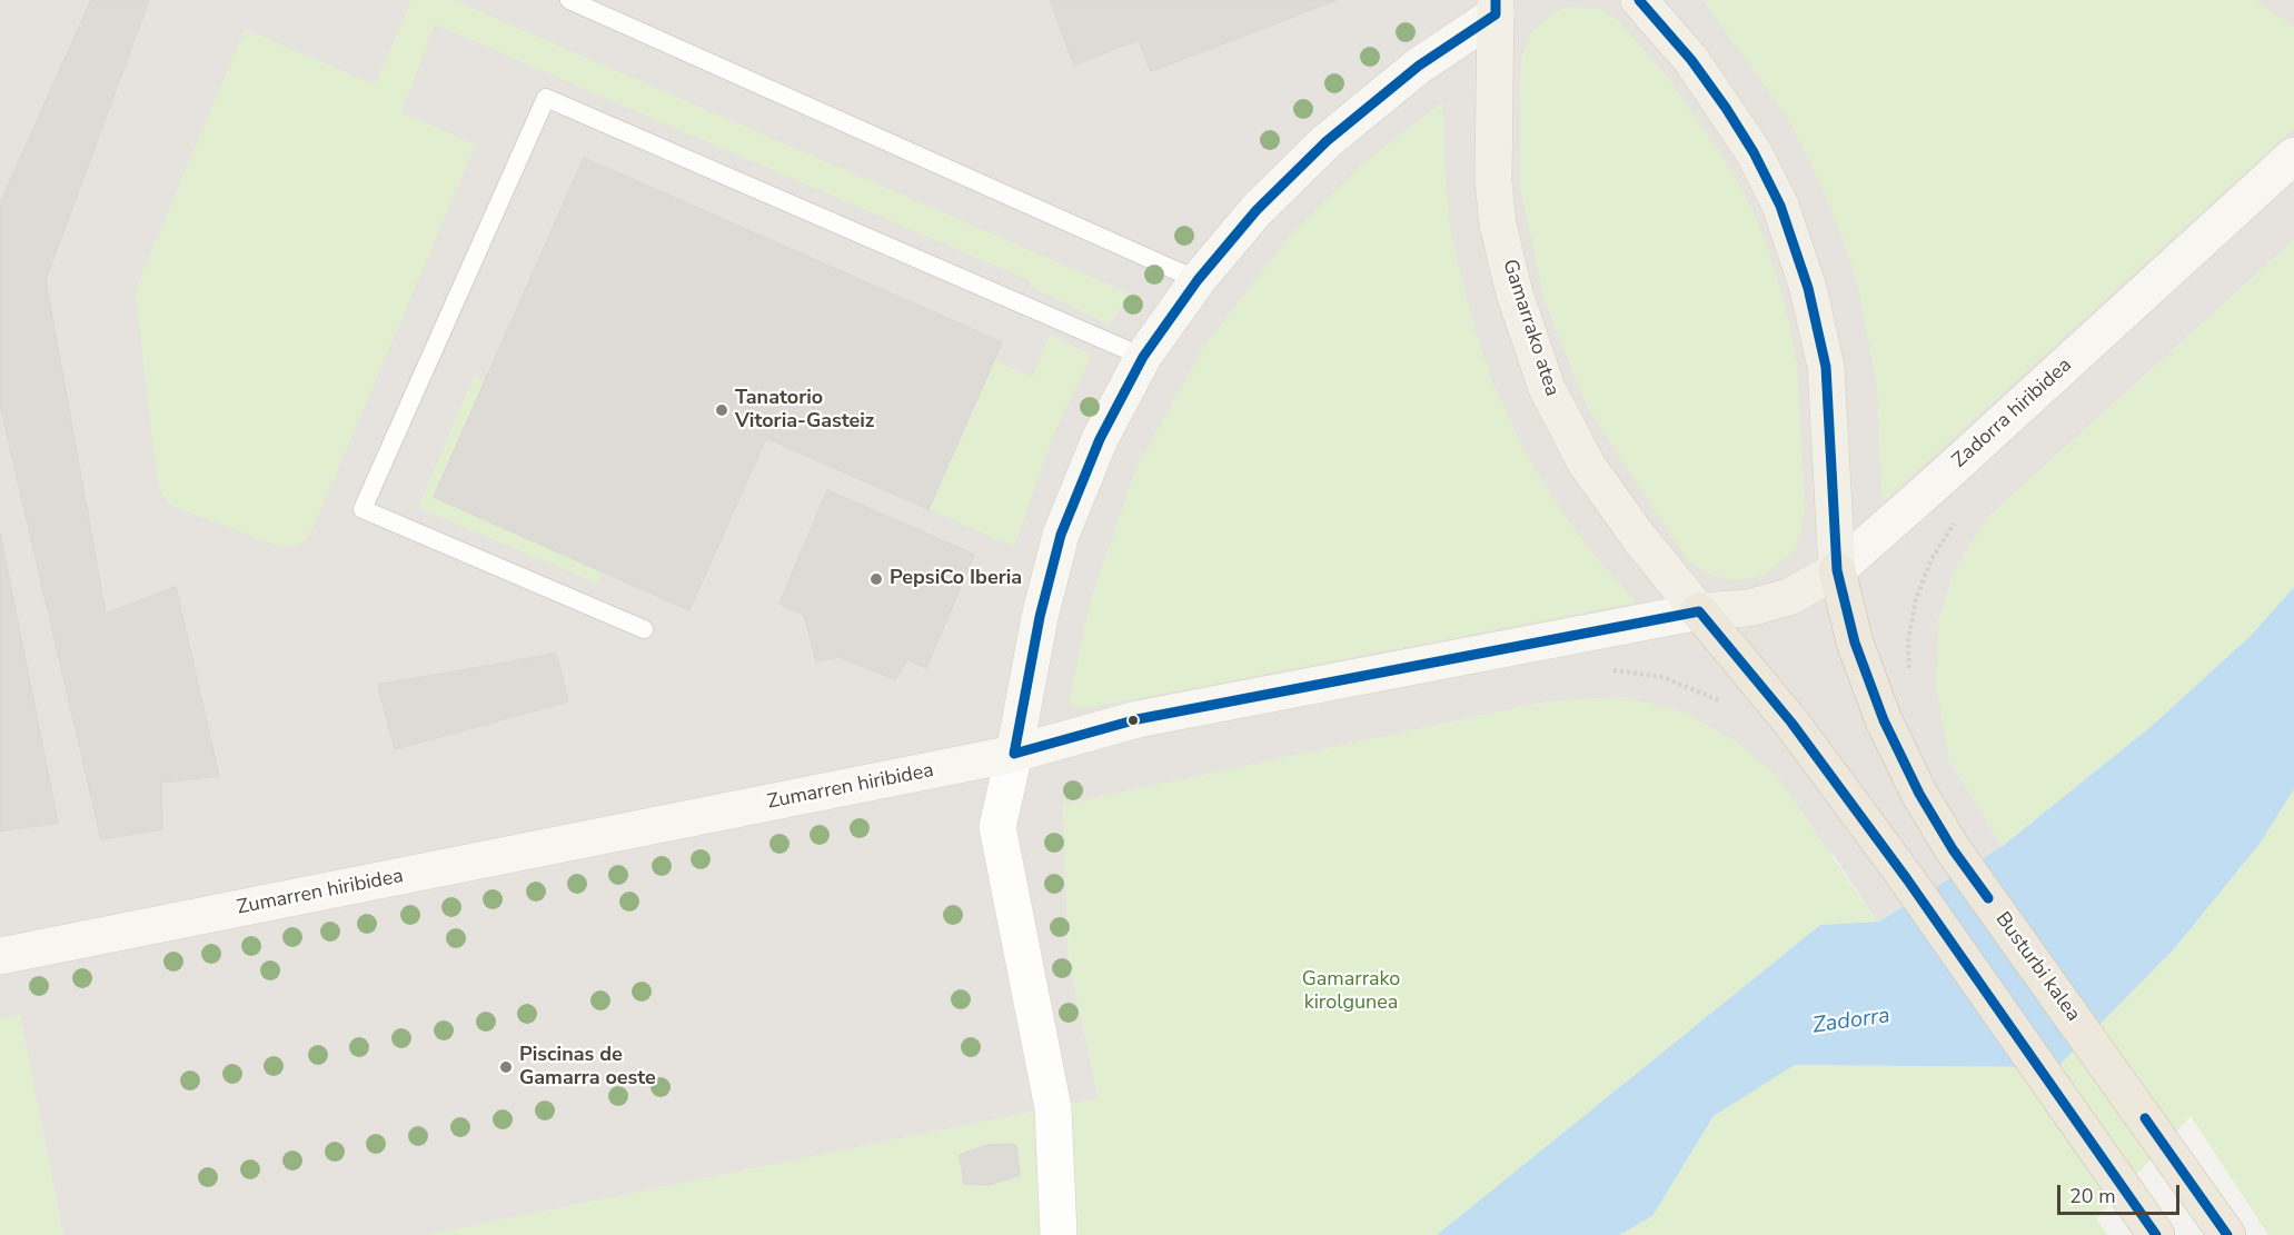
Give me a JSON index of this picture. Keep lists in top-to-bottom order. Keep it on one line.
{"streets":{"highway":["Busturbi kalea"],"main road":["Gamarrako atea","Zadorra hiribidea"],"street":["Zumarren hiribidea"]},"crossings":[["Gamarrako atea","Zadorra hiribidea"],["Gamarrako atea","Zumarren hiribidea"],["Zadorra hiribidea","Zumarren hiribidea"],["Zadorra hiribidea","Busturbi kalea"]],"water":["Zadorra"],"parks":["Gamarrako kirolgunea"],"places":["Tanatorio Vitoria-Gasteiz","PepsiCo Iberia","Piscinas de Gamarra oeste"],"scale_bar":"20 m"}
